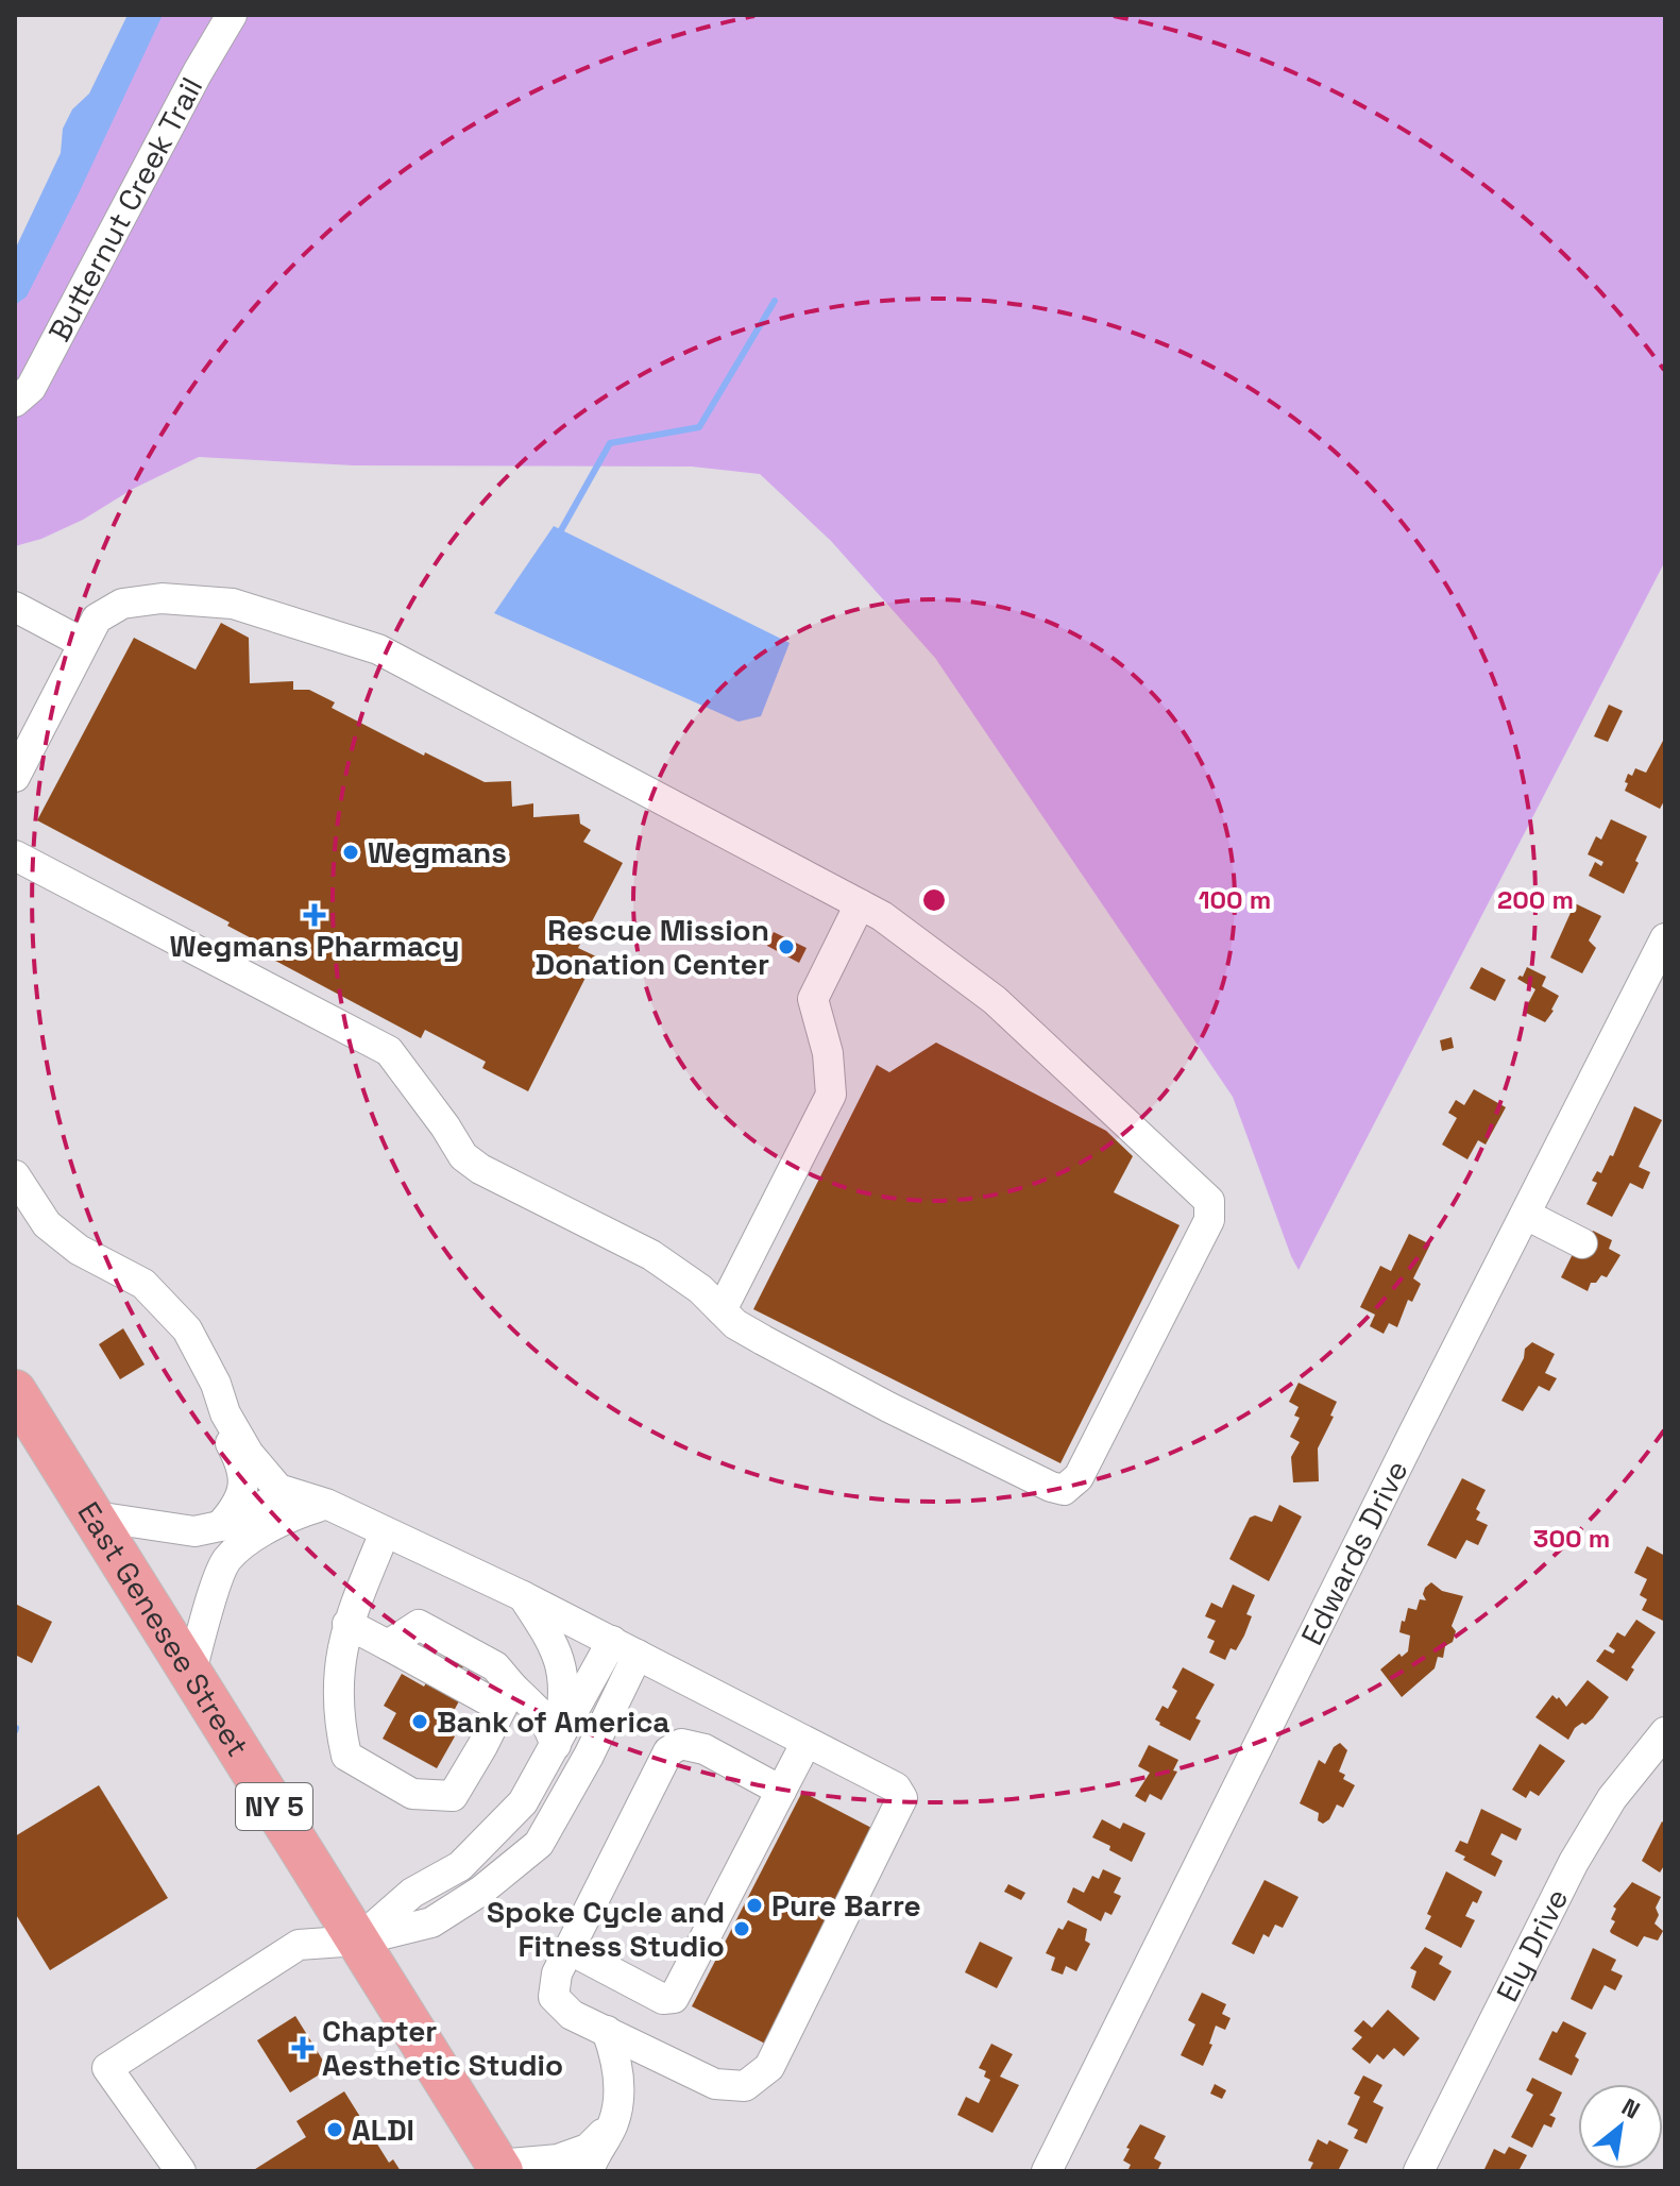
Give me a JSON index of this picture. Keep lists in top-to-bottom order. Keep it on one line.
{"streets":{"highway":["East Genesee Street","NY 5"],"street":["Butternut Creek Trail","Edwards Drive","Ely Drive"]},"places":{"other":["Wegmans","Rescue Mission Donation Center","Bank of America","Pure Barre","Spoke Cycle and Fitness Studio","ALDI"],"health":["Wegmans Pharmacy","Chapter Aesthetic Studio"]},"north":"top right","rings":["100 m","200 m","300 m"]}
